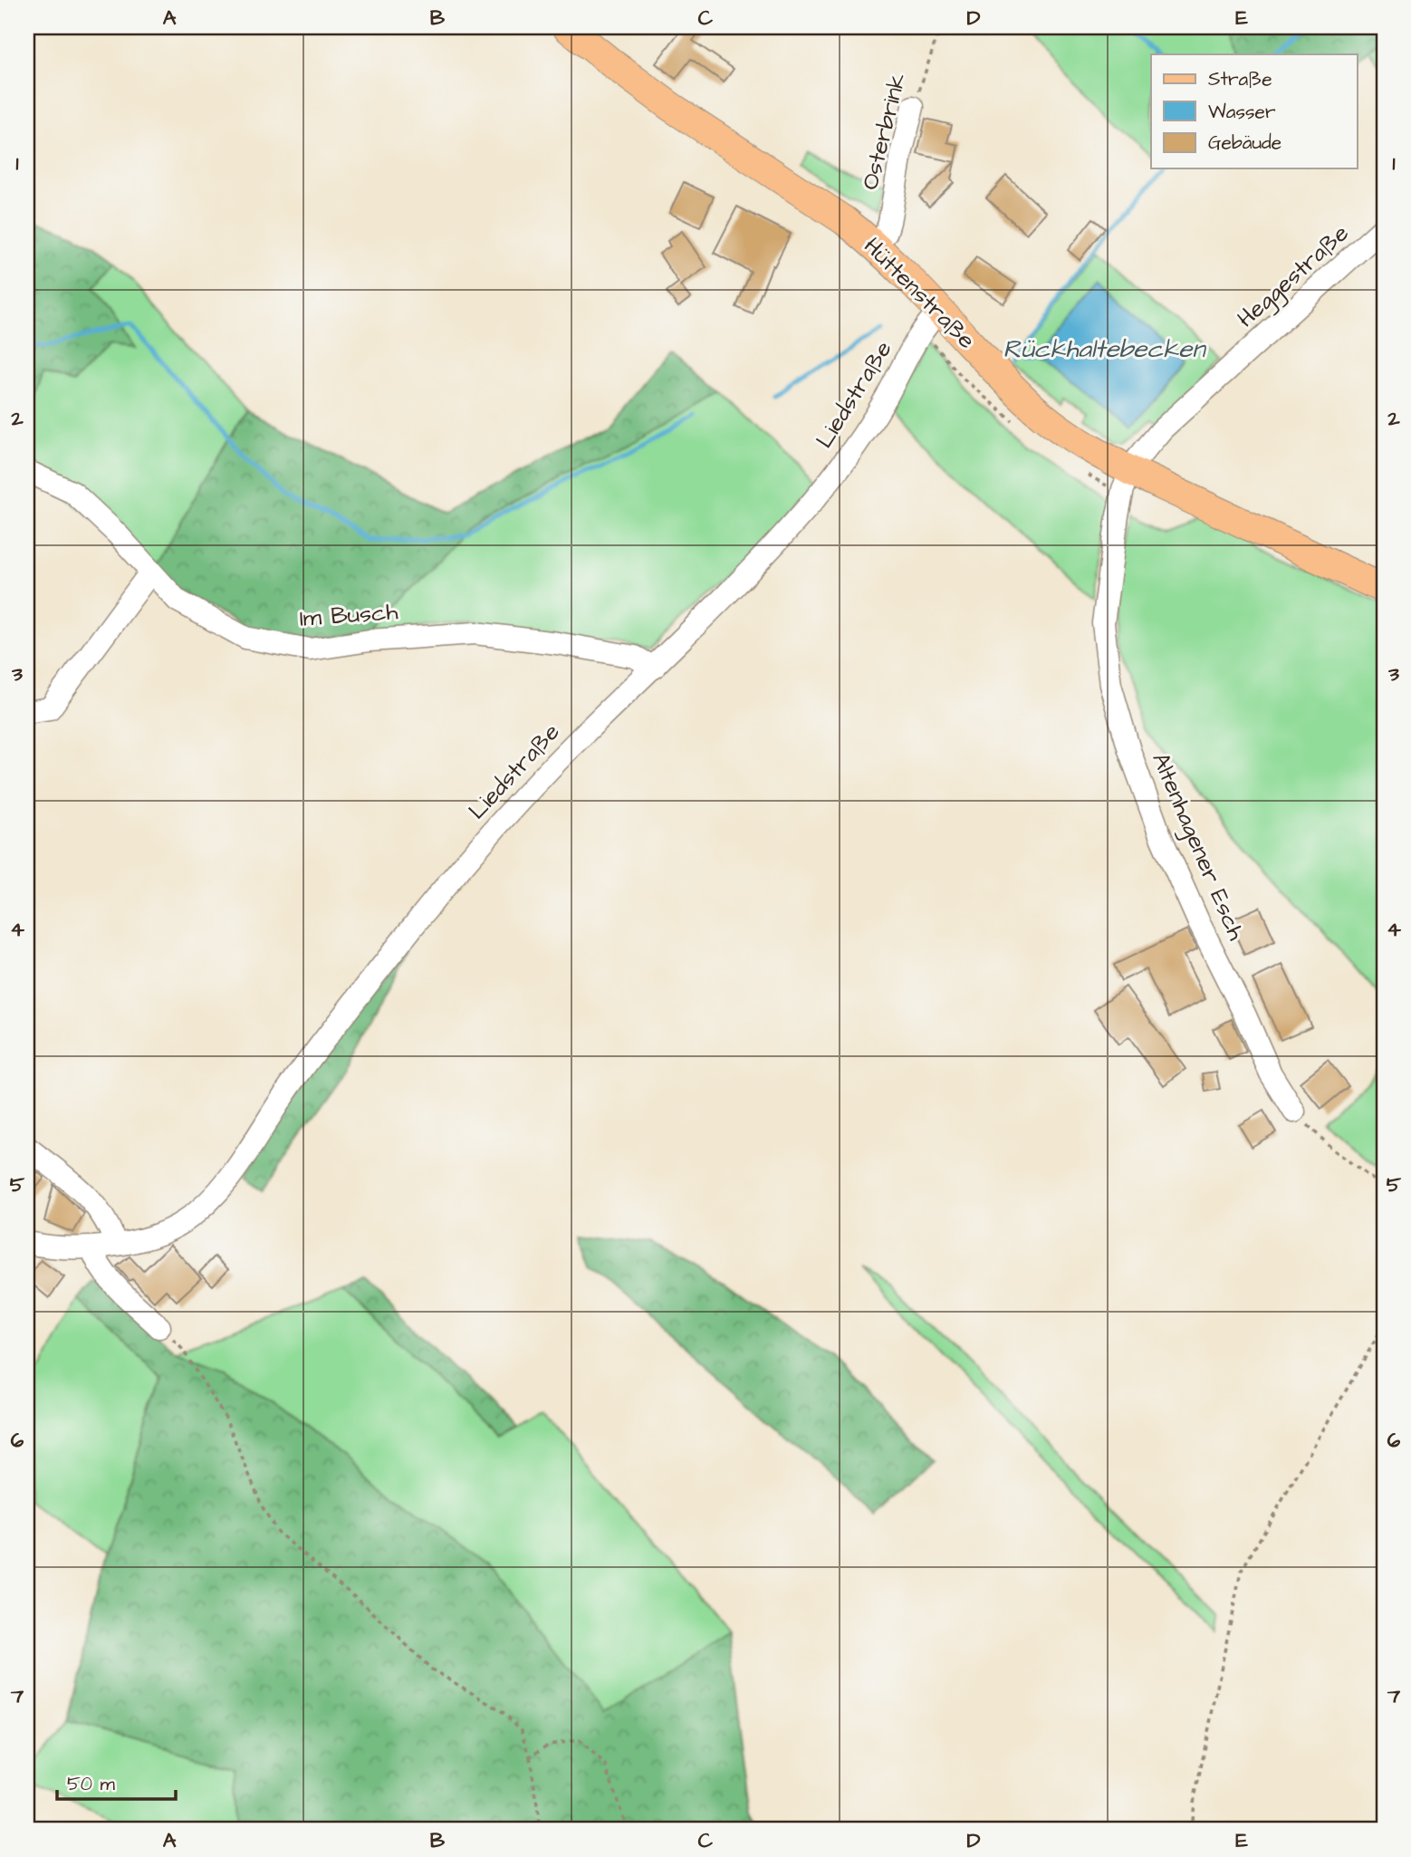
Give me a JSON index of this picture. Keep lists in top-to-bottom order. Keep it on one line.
{"streets":{"main road":["Hüttenstraße"],"street":["Osterbrink","Heggestraße","Liedstraße","Im Busch","Altenhagener Esch"]},"crossings":[["Osterbrink","Hüttenstraße"],["Heggestraße","Hüttenstraße"],["Heggestraße","Altenhagener Esch"],["Hüttenstraße","Liedstraße"],["Hüttenstraße","Altenhagener Esch"],["Liedstraße","Im Busch"]],"water":["Rückhaltebecken"],"legend":["Straße","Wasser","Gebäude"],"scale_bar":"50 m","grid":{"columns":["A","B","C","D","E"],"rows":["1","2","3","4","5","6","7"]}}
